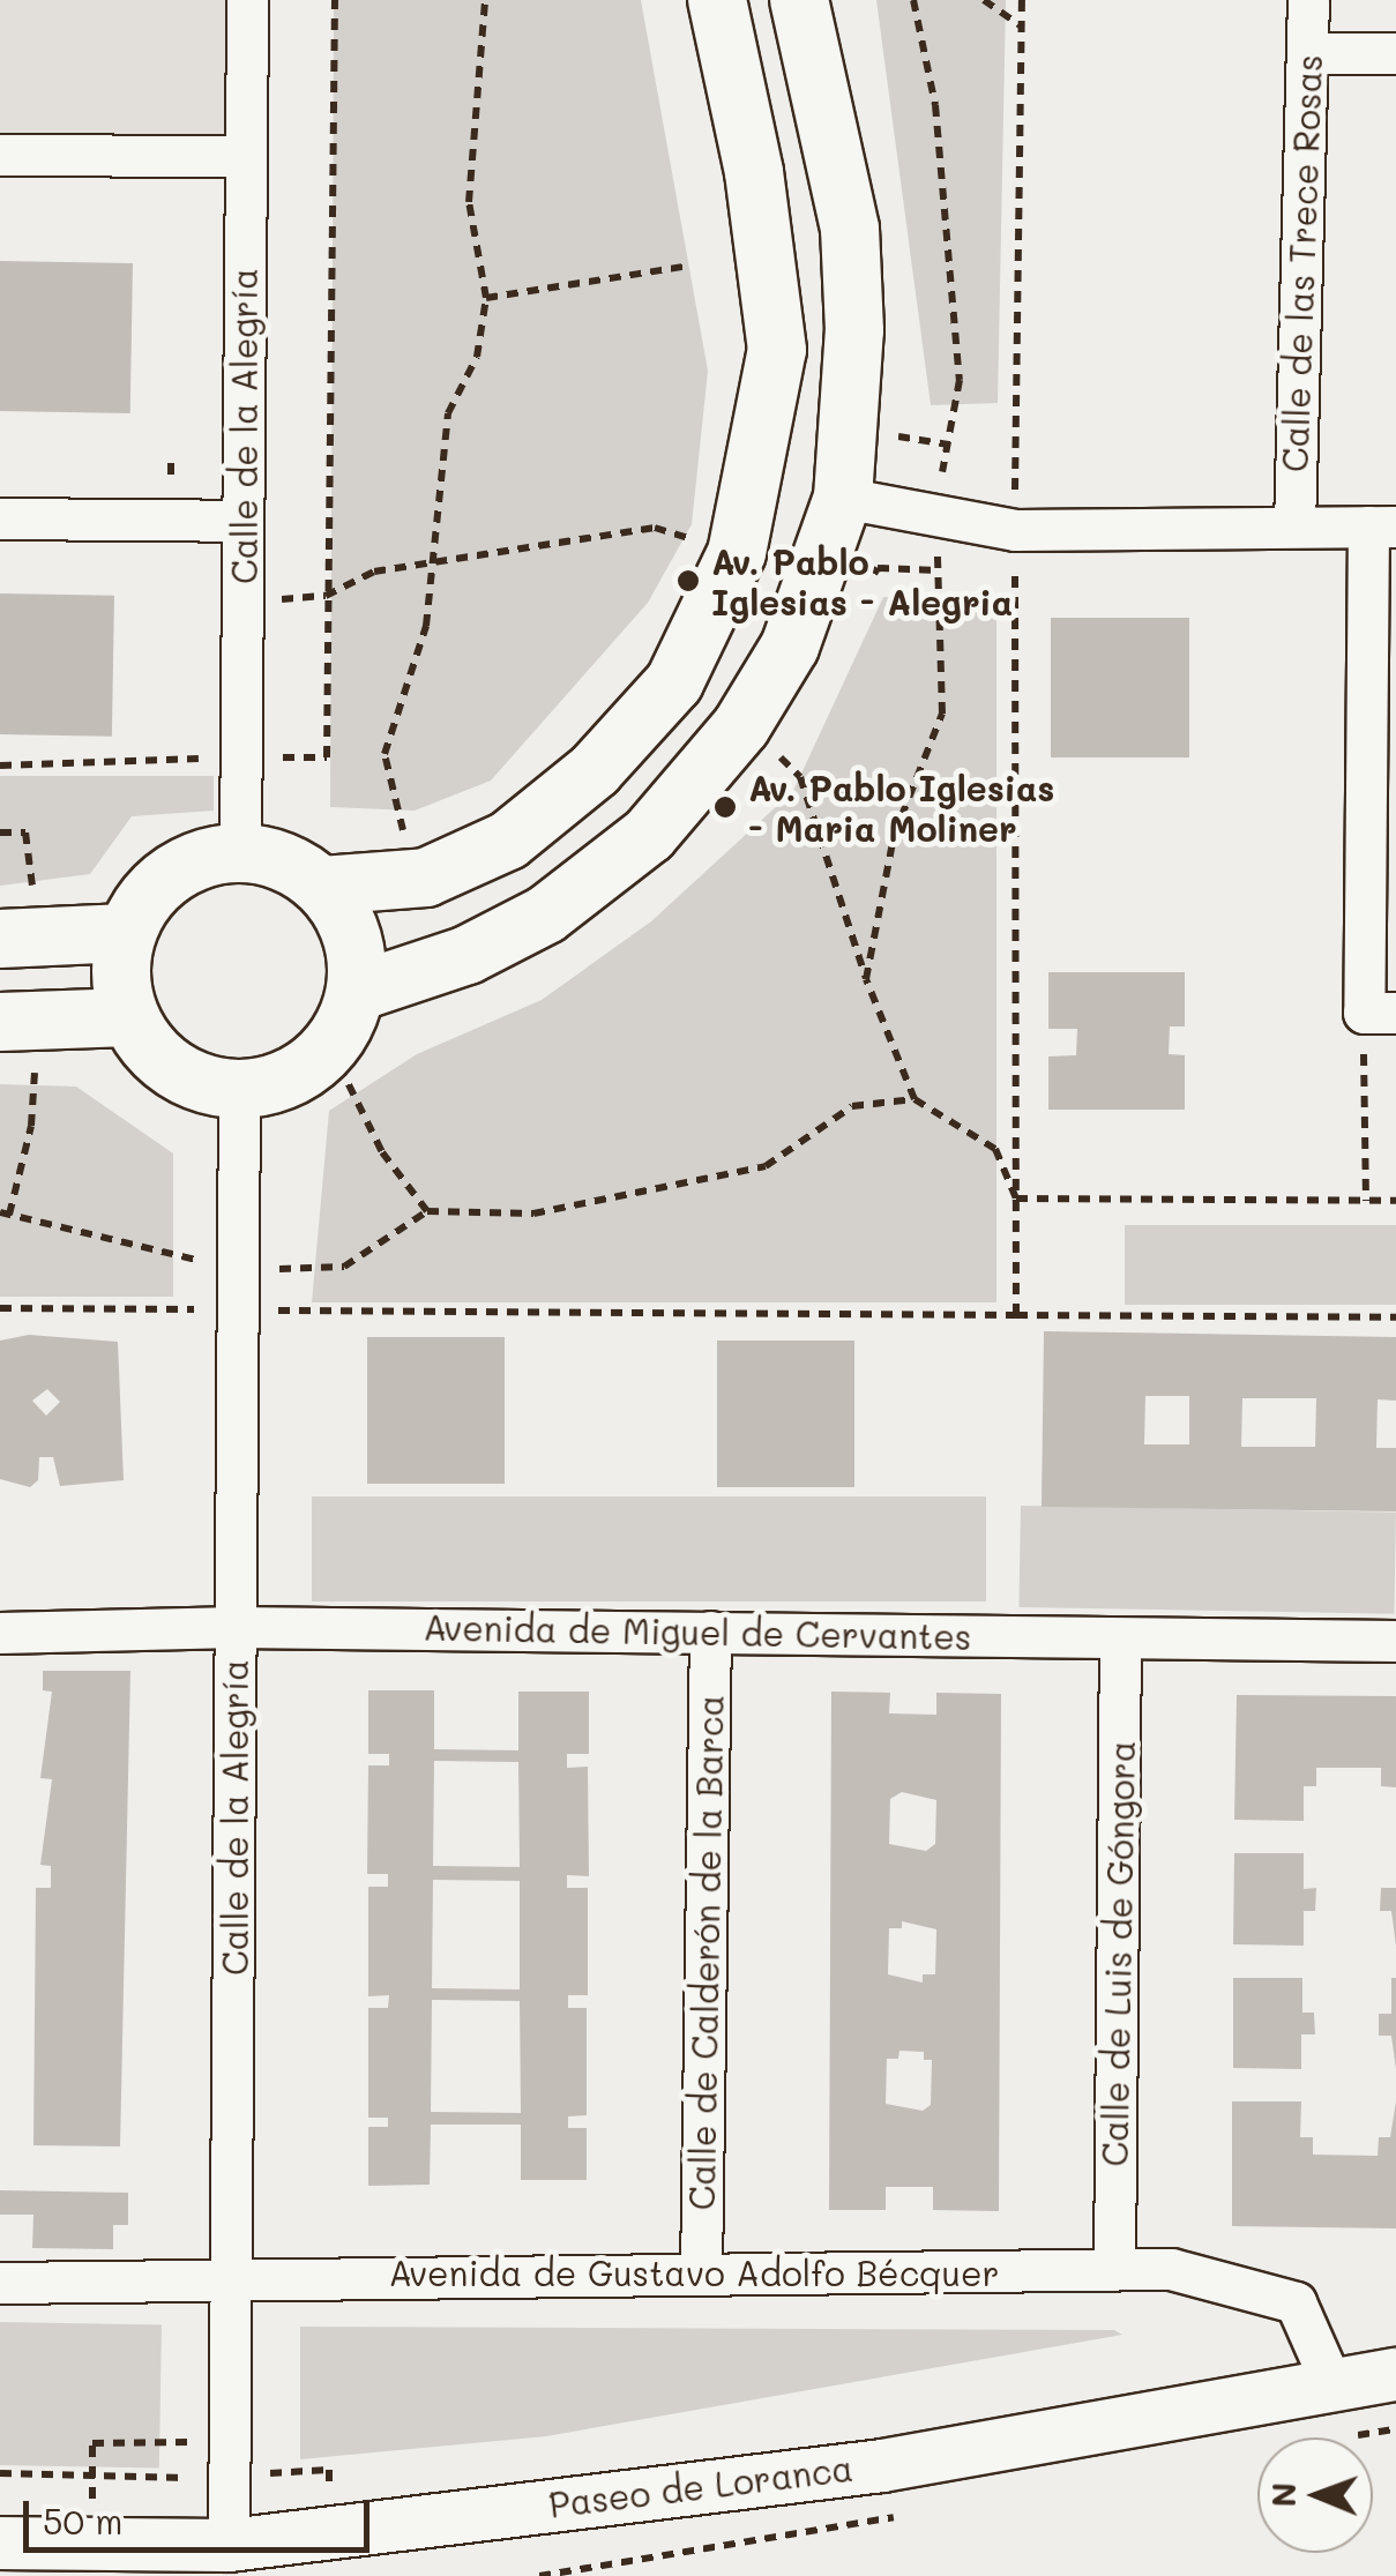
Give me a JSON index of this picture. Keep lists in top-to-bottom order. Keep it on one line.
{"streets":{"street":["Calle de las Trece Rosas","Calle de la Alegría","Avenida de Miguel de Cervantes","Calle de Calderón de la Barca","Calle de Luis de Góngora","Avenida de Gustavo Adolfo Bécquer","Paseo de Loranca"]},"crossings":[["Calle de la Alegría","Avenida de Miguel de Cervantes"],["Calle de la Alegría","Avenida de Gustavo Adolfo Bécquer"],["Calle de la Alegría","Paseo de Loranca"],["Avenida de Miguel de Cervantes","Calle de Calderón de la Barca"],["Avenida de Miguel de Cervantes","Calle de Luis de Góngora"],["Calle de Calderón de la Barca","Avenida de Gustavo Adolfo Bécquer"],["Calle de Luis de Góngora","Avenida de Gustavo Adolfo Bécquer"],["Avenida de Gustavo Adolfo Bécquer","Paseo de Loranca"]],"places":["Av. Pablo Iglesias - Alegria","Av. Pablo Iglesias - Maria Moliner"],"scale_bar":"50 m","north":"left"}
